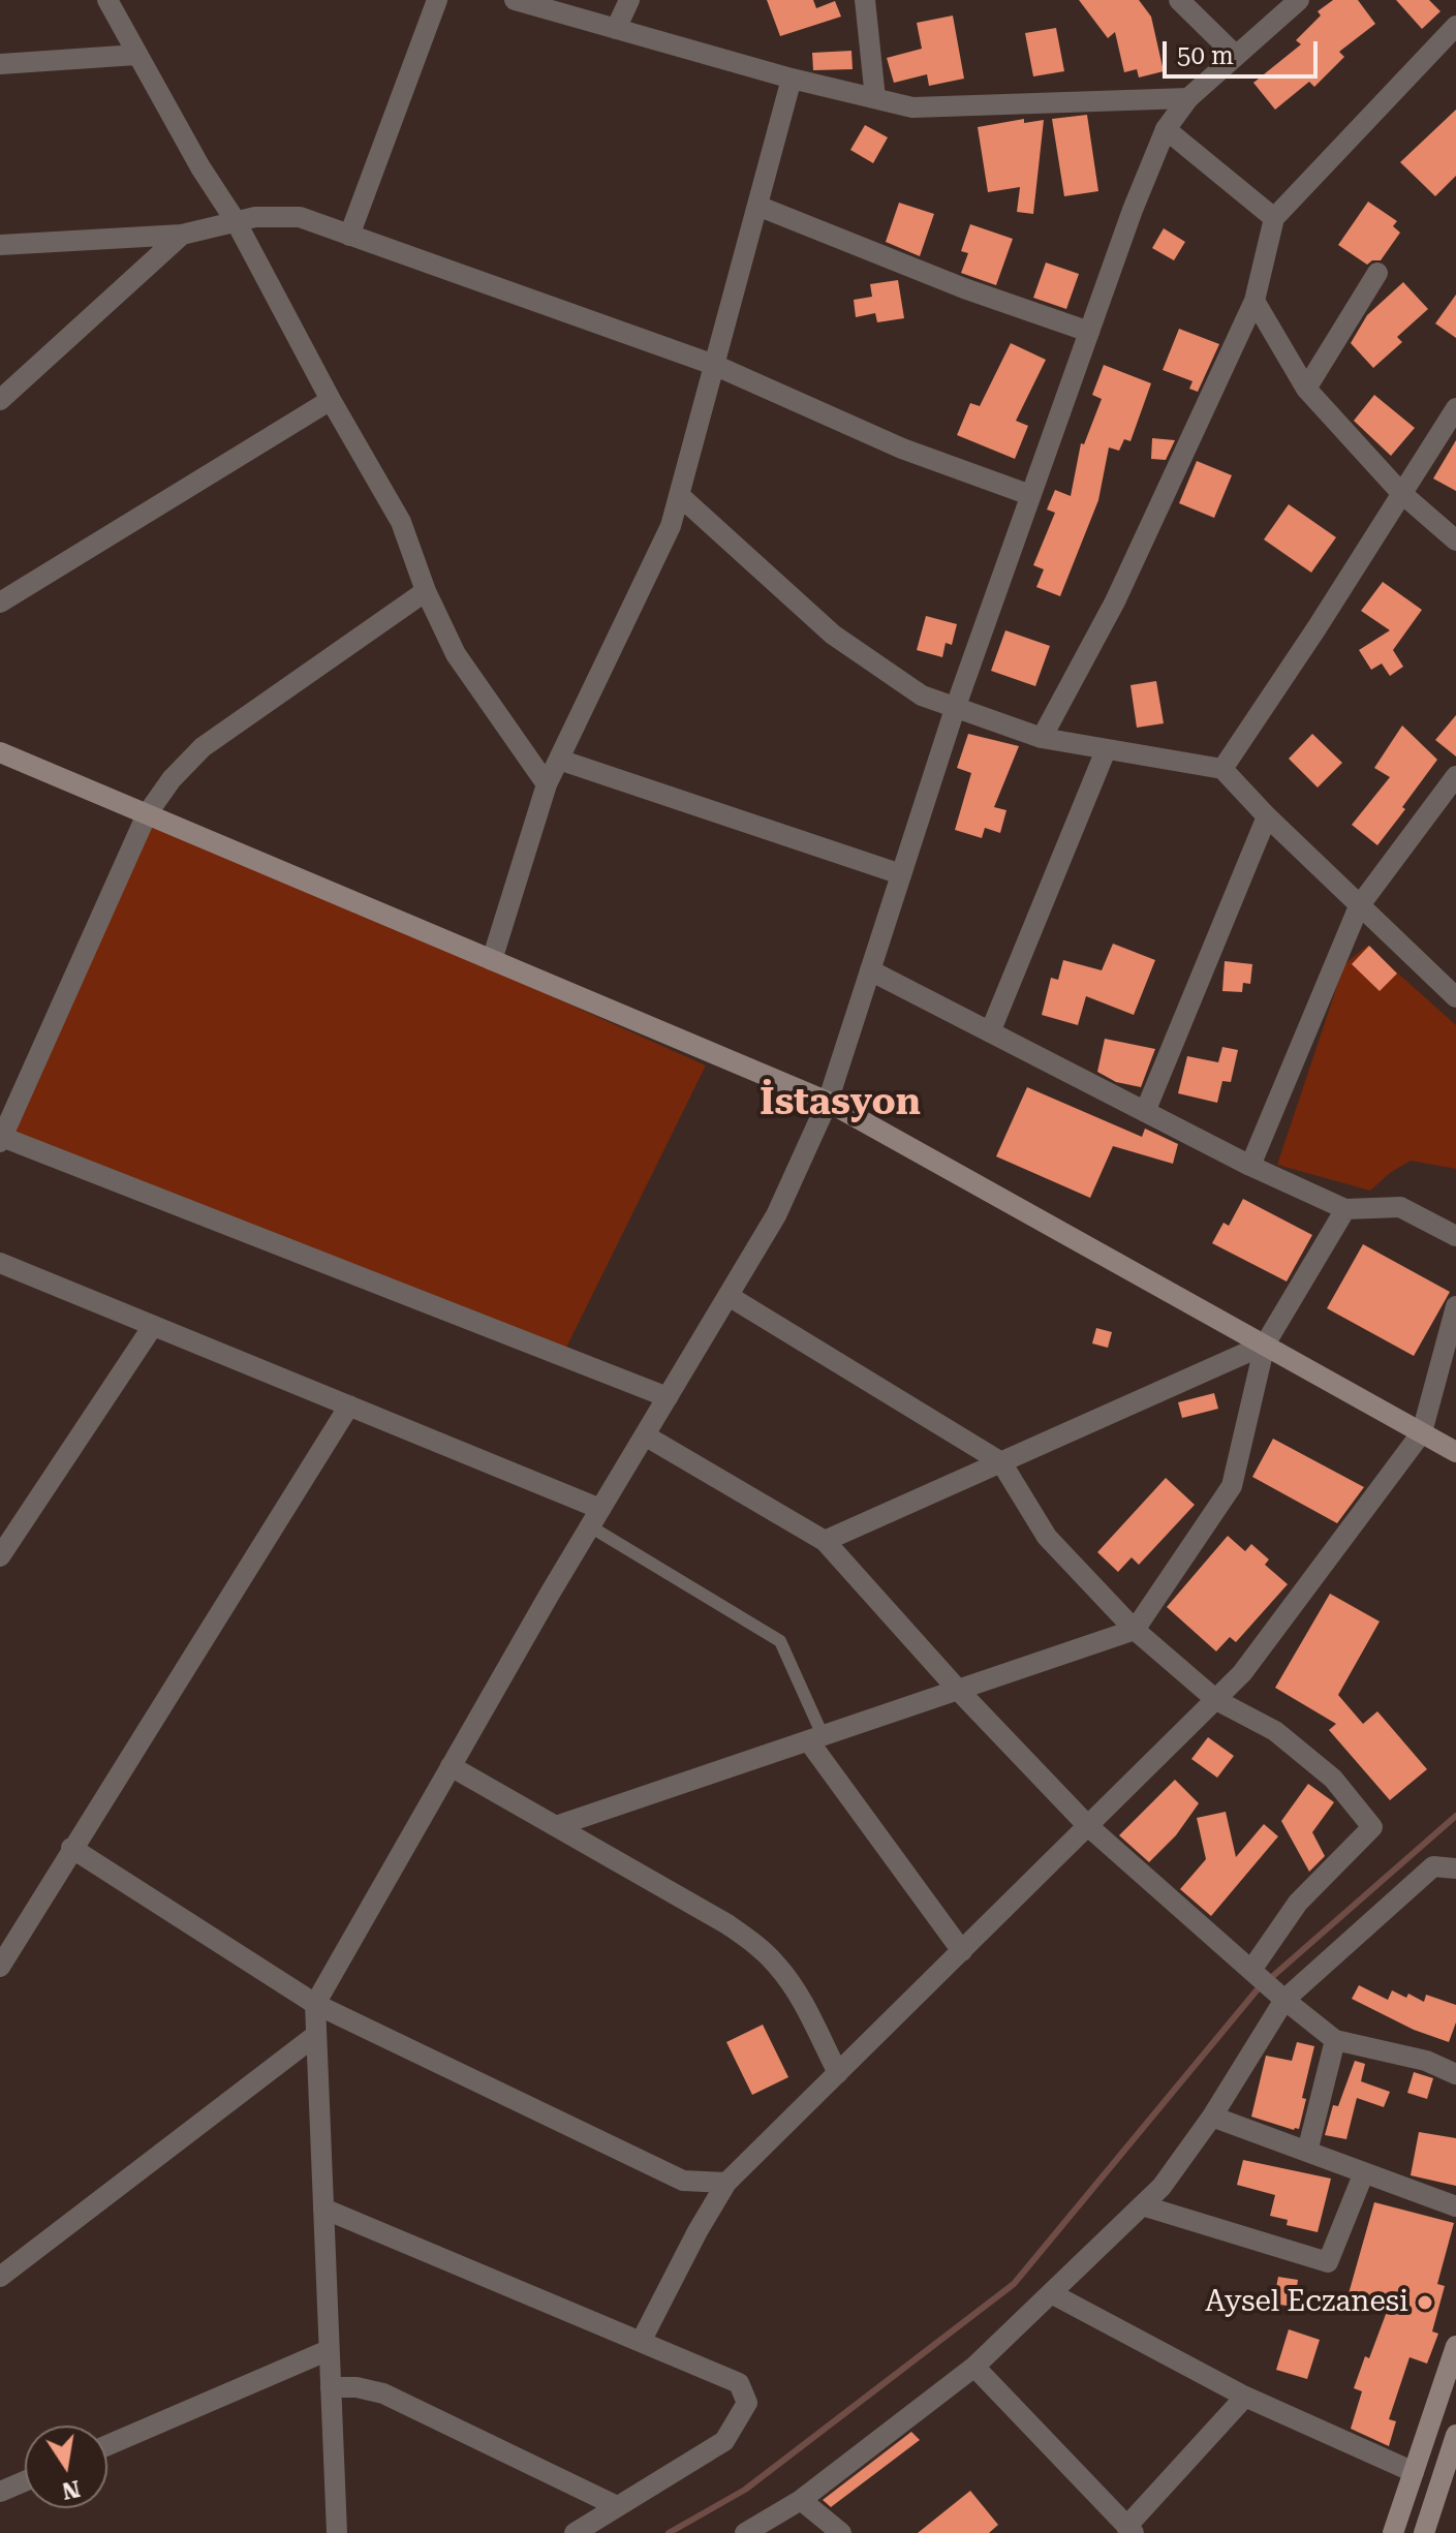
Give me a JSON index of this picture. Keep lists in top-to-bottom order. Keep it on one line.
{"districts":["İstasyon"],"places":["Aysel Eczanesi"],"scale_bar":"50 m","north":"bottom"}
